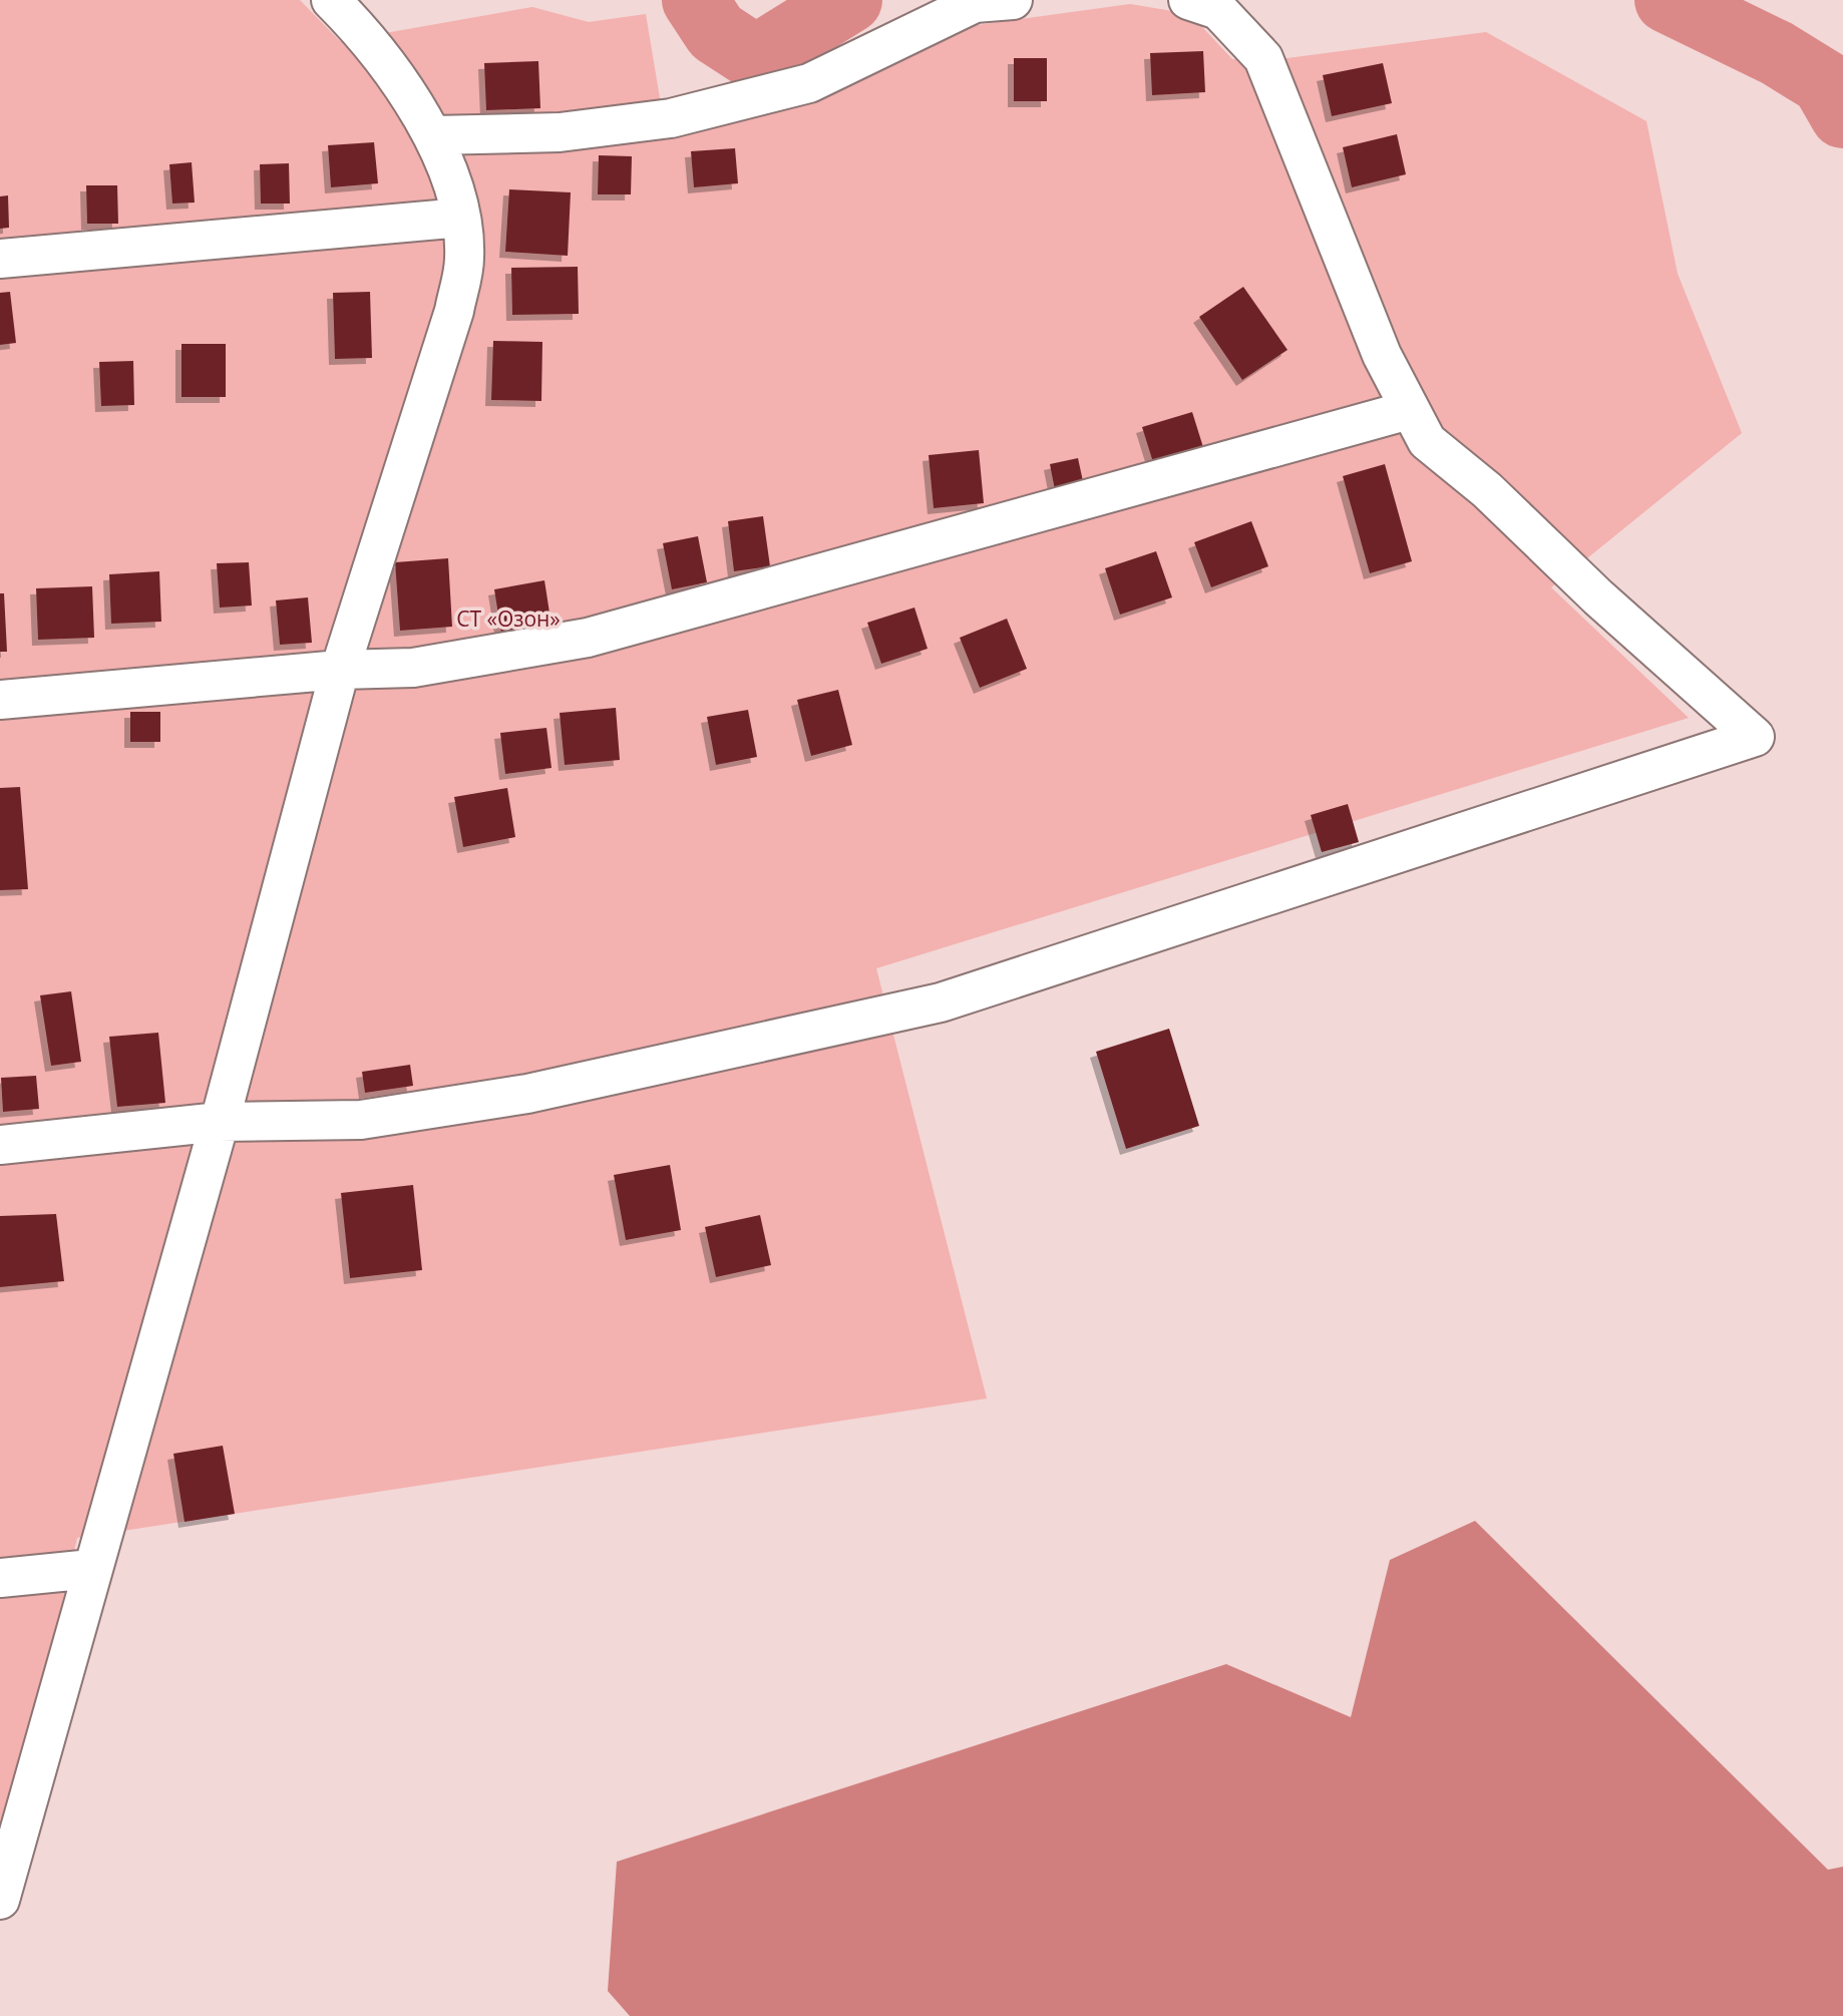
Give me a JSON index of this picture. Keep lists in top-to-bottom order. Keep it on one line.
{"parks":["СТ «Озон»"]}
